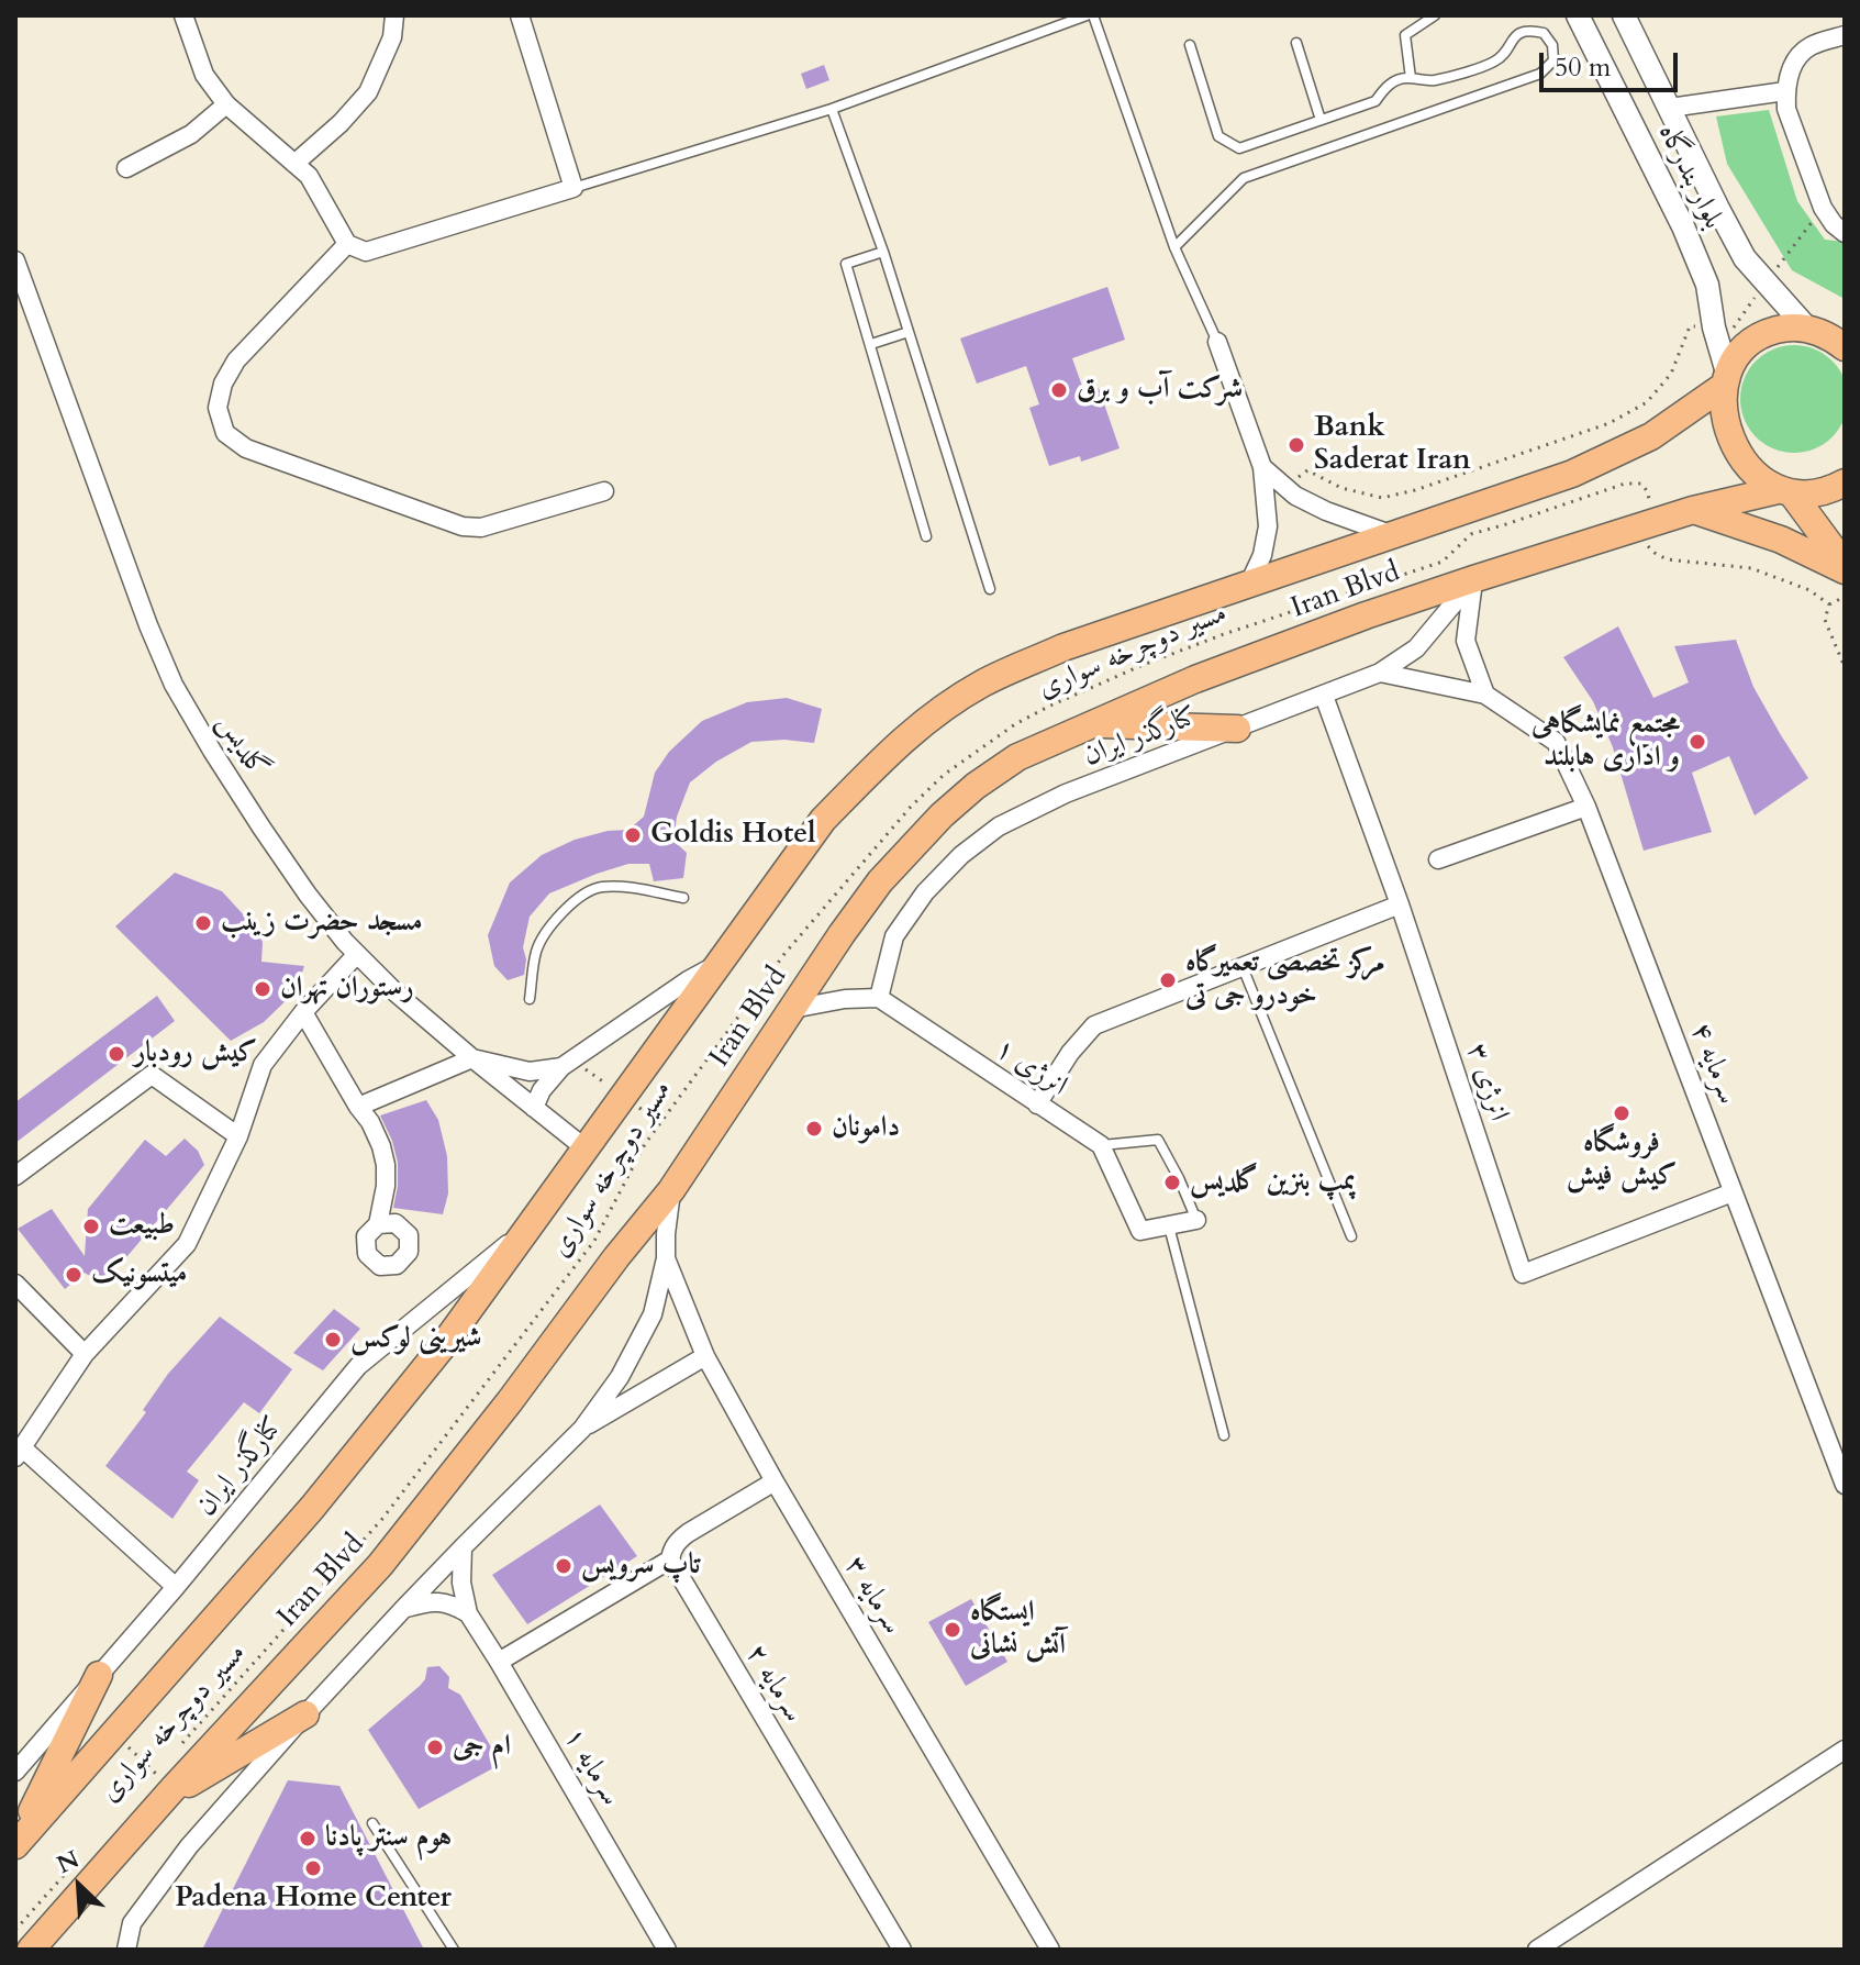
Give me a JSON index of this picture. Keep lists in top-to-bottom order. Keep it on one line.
{"streets":{"main road":["Iran Blvd"],"street":["بلوار بندرگاه","کنارگذر ایران","گلدیس","سرمایه ۴","انرژی ۱","انرژی ۳","سرمایه ۳","سرمایه ۲","سرمایه ۱"],"path":["مسیر دوچرخه سواری"]},"crossings":[["بلوار بندرگاه","Iran Blvd"],["Iran Blvd","مسیر دوچرخه سواری"],["Iran Blvd","کنارگذر ایران"],["Iran Blvd","گلدیس"],["کنارگذر ایران","انرژی ۱"],["کنارگذر ایران","انرژی ۳"],["سرمایه ۴","انرژی ۳"]],"places":["شرکت آب و برق","Bank Saderat Iran","مجتمع نمایشگاهی و اداری هابلند","Goldis Hotel","مسجد حضرت زینب","مرکز تخصصی تعمیرگاه خودرو جی تی","رستوران تهران","کیش رودبار","فروشگاه کیش فیش","دامونان","پمپ بنزین گلدیس","طبیعت","میتسونیک","شيرينی لوكس","تاپ سرویس","ایستگاه آتش نشانی","ام جی","هوم سنتر پادنا","Padena Home Center"],"scale_bar":"50 m","north":"top left"}
